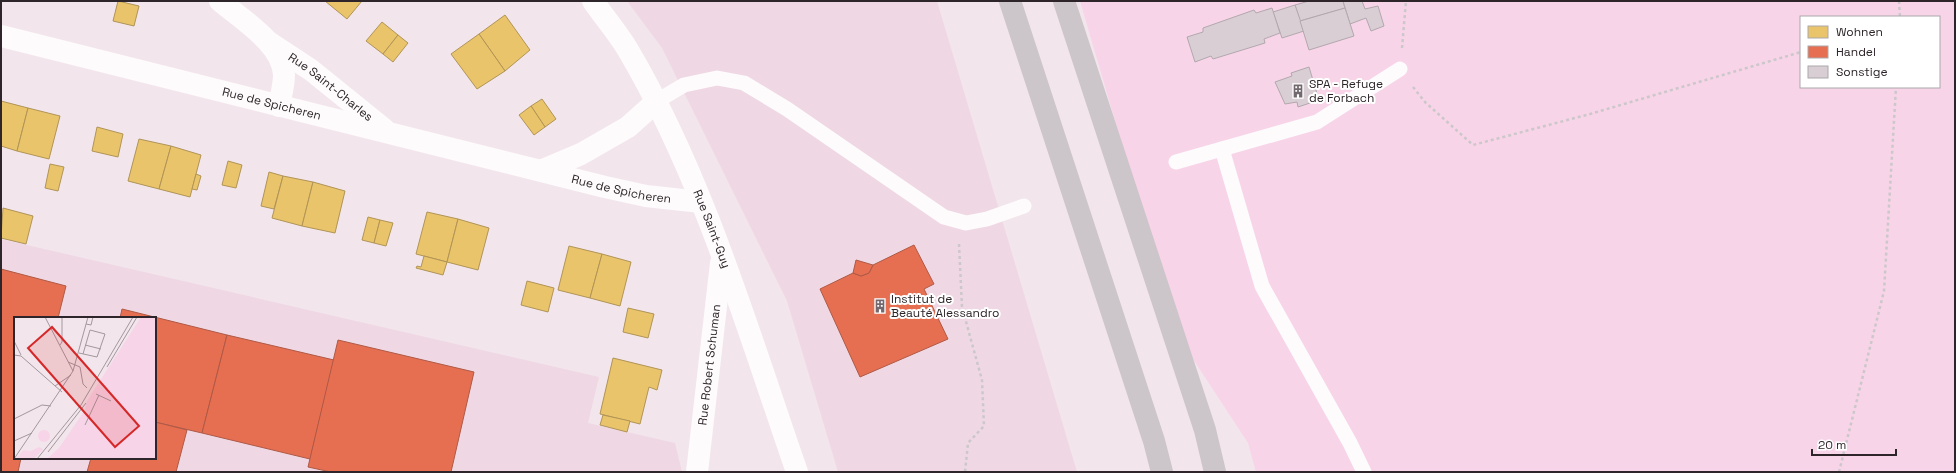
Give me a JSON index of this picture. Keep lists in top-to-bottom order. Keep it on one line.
{"streets":{"street":["Rue Saint-Charles","Rue de Spicheren","Rue Saint-Guy","Rue Robert Schuman"]},"crossings":[["Rue Saint-Charles","Rue de Spicheren"],["Rue de Spicheren","Rue Saint-Guy"],["Rue Saint-Guy","Rue Robert Schuman"]],"places":{"building":["SPA - Refuge de Forbach","Institut de Beauté Alessandro"]},"legend":["Wohnen","Handel","Sonstige"],"scale_bar":"20 m"}
